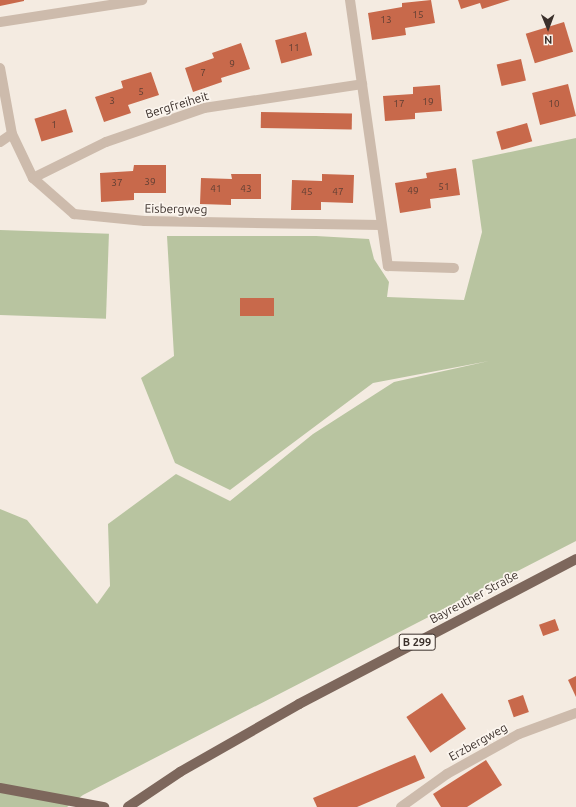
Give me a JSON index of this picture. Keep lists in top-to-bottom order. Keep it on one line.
{"streets":{"main road":["Bayreuther Straße","B 299"],"street":["Bergfreiheit","Eisbergweg","Erzbergweg"]},"crossings":[["Bergfreiheit","Eisbergweg"]],"house_numbers":["15","13","11","9","7","5","3","19","17","10","1","39","37","51","41","43","49","45","47"],"north":"bottom"}
